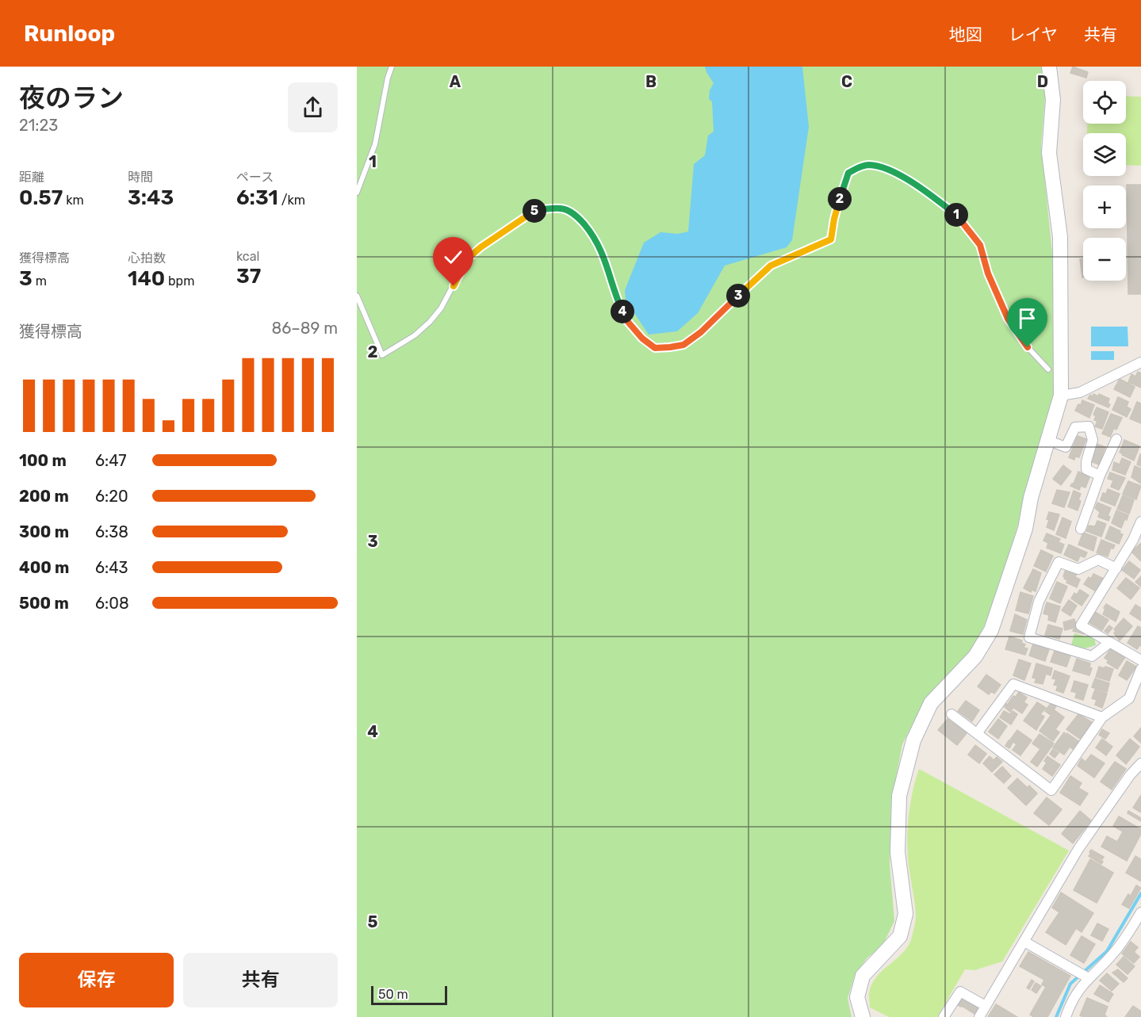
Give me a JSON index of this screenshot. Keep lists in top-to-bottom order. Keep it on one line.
{"scale_bar":"50 m","page":{"header":"Runloop","nav":["地図","レイヤ","共有"],"heading":["夜のラン","21:23"],"map_buttons":["+","−"],"stats":[["距離","0.57 km"],["時間","3:43"],["ペース","6:31 /km"],["獲得標高","3 m"],["心拍数","140 bpm"],["kcal","37"]],"pins":["2","5","1","3","4"],"chart":["獲得標高","86–89 m"],"list":[{"name":"100 m","note":"6:47"},{"name":"200 m","note":"6:20"},{"name":"300 m","note":"6:38"},{"name":"400 m","note":"6:43"},{"name":"500 m","note":"6:08"}],"buttons":["保存","共有"],"scale":"50 m"},"grid":{"columns":["A","B","C","D"],"rows":["1","2","3","4","5"]}}
